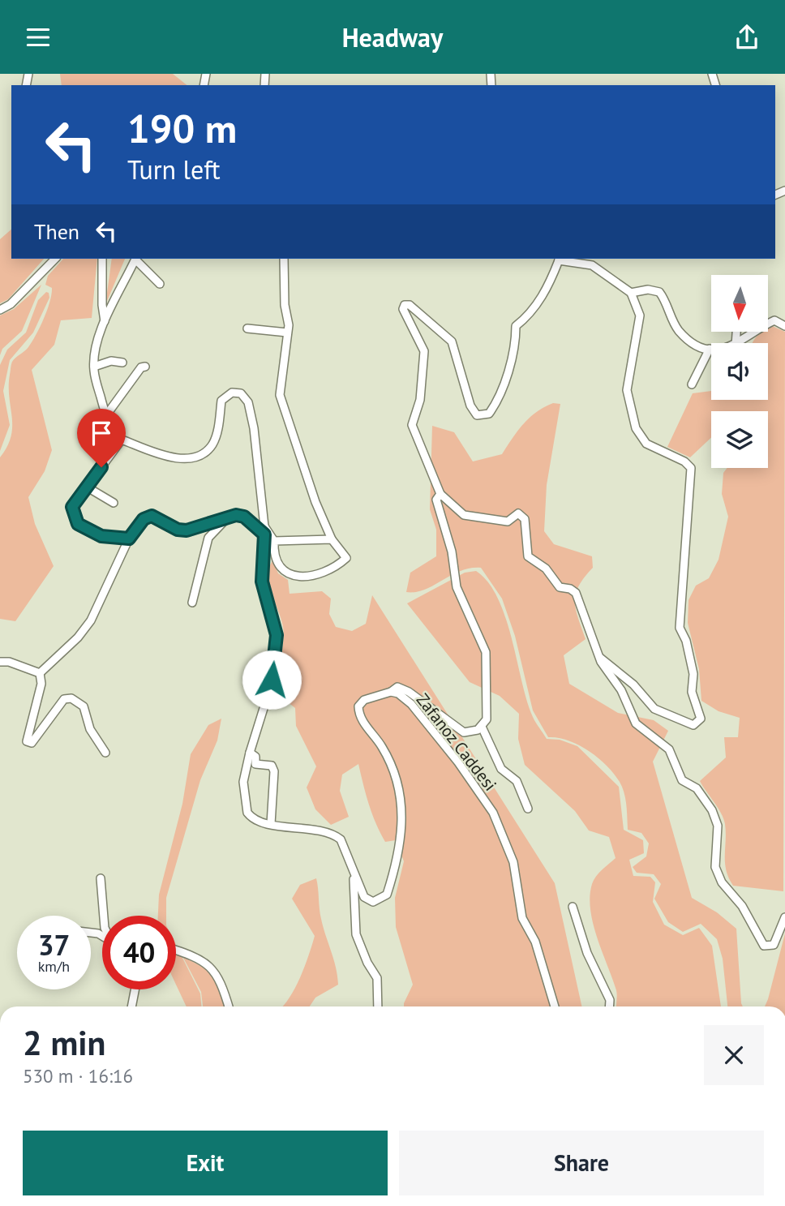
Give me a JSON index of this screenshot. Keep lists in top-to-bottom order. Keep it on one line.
{"streets":{"street":["Zafanoz Caddesi"]},"north":"bottom","page":{"header":"Headway","turn":["190 m","Turn left"],"then":"Then","speed":"37 km/h","limit":"40","heading":["2 min","530 m · 16:16"],"buttons":["Exit","Share"]}}
